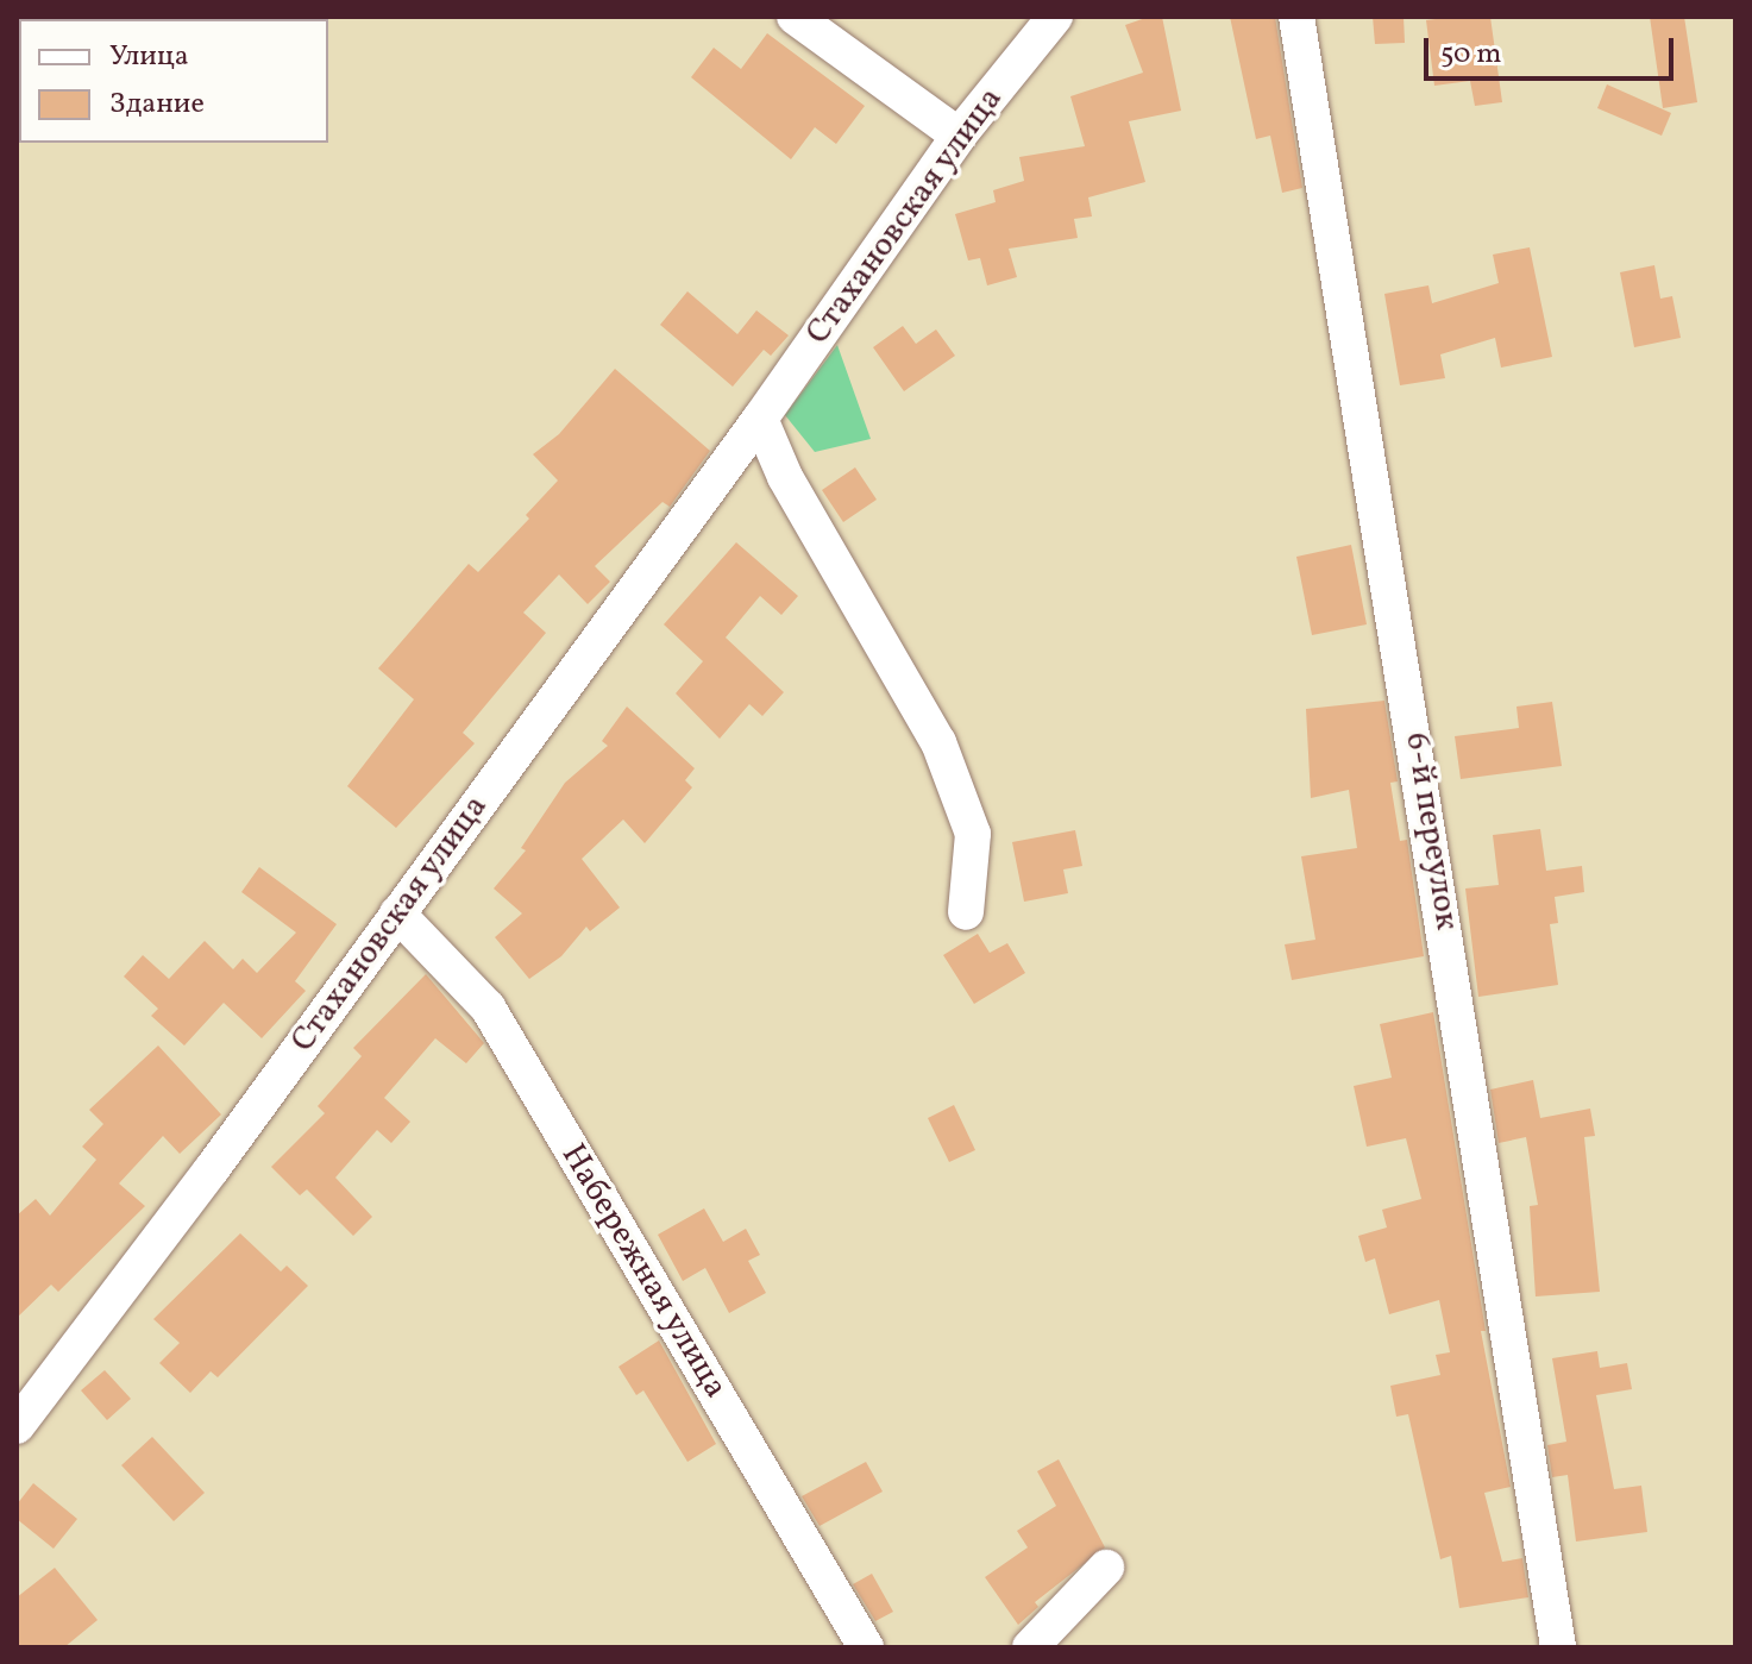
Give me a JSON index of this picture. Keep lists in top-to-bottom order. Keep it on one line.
{"streets":{"street":["Стахановская улица","6-й переулок","Набережная улица"]},"crossings":[["Стахановская улица","Набережная улица"]],"legend":["Улица","Здание"],"scale_bar":"50 m"}
